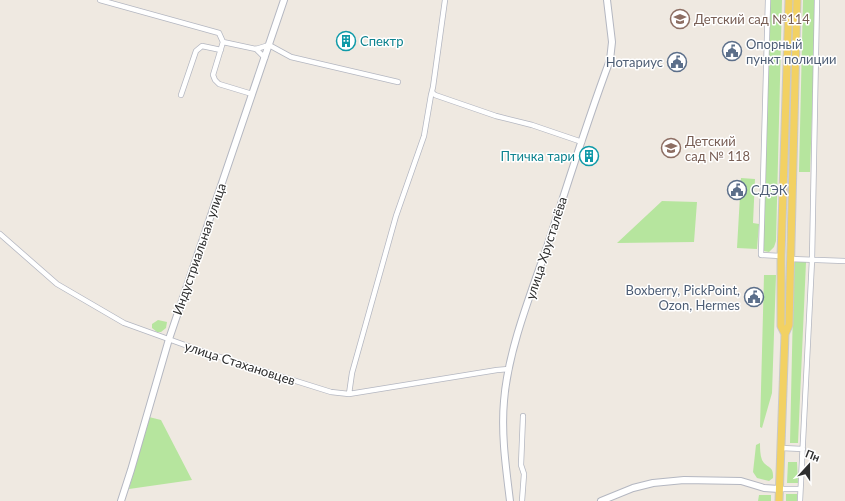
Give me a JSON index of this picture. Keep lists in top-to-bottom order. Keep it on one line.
{"streets":{"main road":["улица Хрусталёва","Индустриальная улица"],"street":["улица Стахановцев"]},"crossings":[["улица Хрусталёва","улица Стахановцев"],["Индустриальная улица","улица Стахановцев"]],"places":{"school or university":["Детский сад №114","Детский сад № 118"],"building":["Спектр","Птичка тари"],"public building":["Опорный пункт полиции","Нотариус","СДЭК","Boxberry, PickPoint, Ozon, Hermes"]},"north":"top"}
